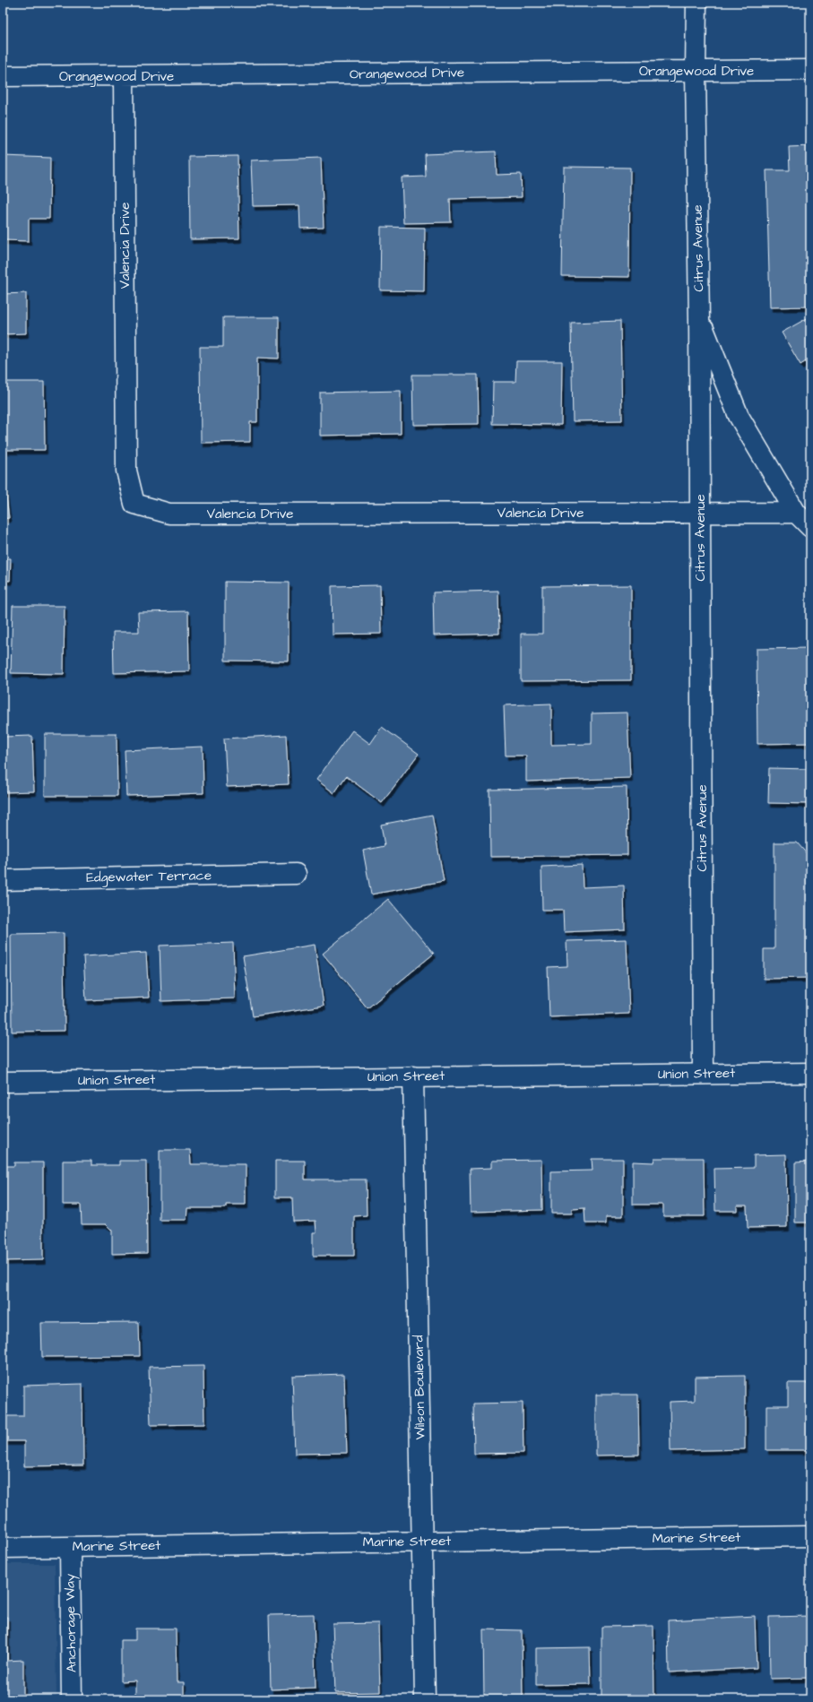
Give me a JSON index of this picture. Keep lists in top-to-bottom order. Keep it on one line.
{"streets":{"street":["Orangewood Drive","Valencia Drive","Citrus Avenue","Edgewater Terrace","Union Street","Wilson Boulevard","Marine Street","Anchorage Way"]},"crossings":[["Orangewood Drive","Valencia Drive"],["Orangewood Drive","Citrus Avenue"],["Valencia Drive","Citrus Avenue"],["Citrus Avenue","Union Street"],["Union Street","Wilson Boulevard"],["Wilson Boulevard","Marine Street"],["Marine Street","Anchorage Way"]]}
